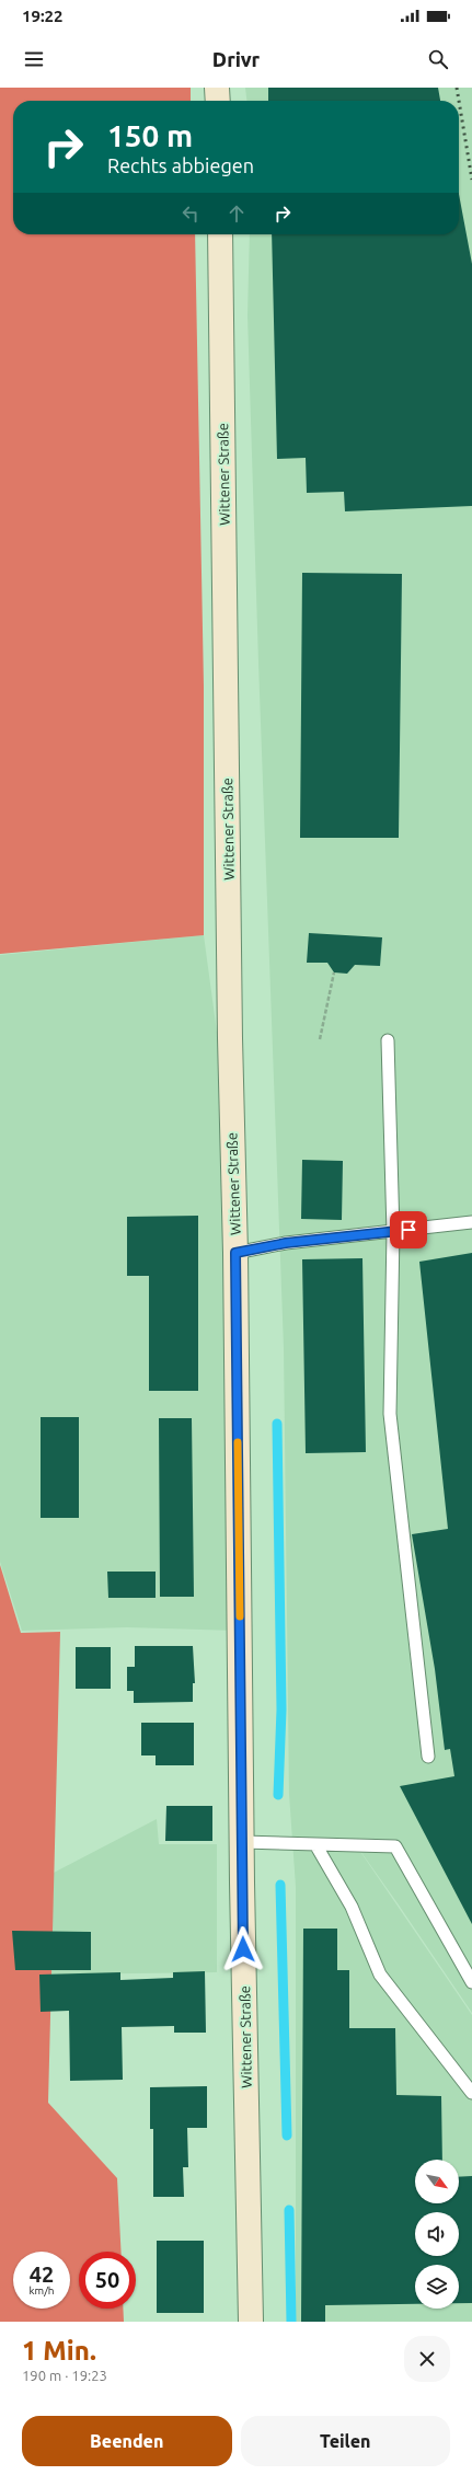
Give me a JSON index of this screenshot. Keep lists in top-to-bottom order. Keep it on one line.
{"streets":{"main road":["Wittener Straße"]},"north":"bottom right","page":{"status":"19:22","header":"Drivr","turn":["150 m","Rechts abbiegen"],"speed":"42 km/h","limit":"50","heading":["1 Min.","190 m · 19:23"],"buttons":["Beenden","Teilen"]}}
